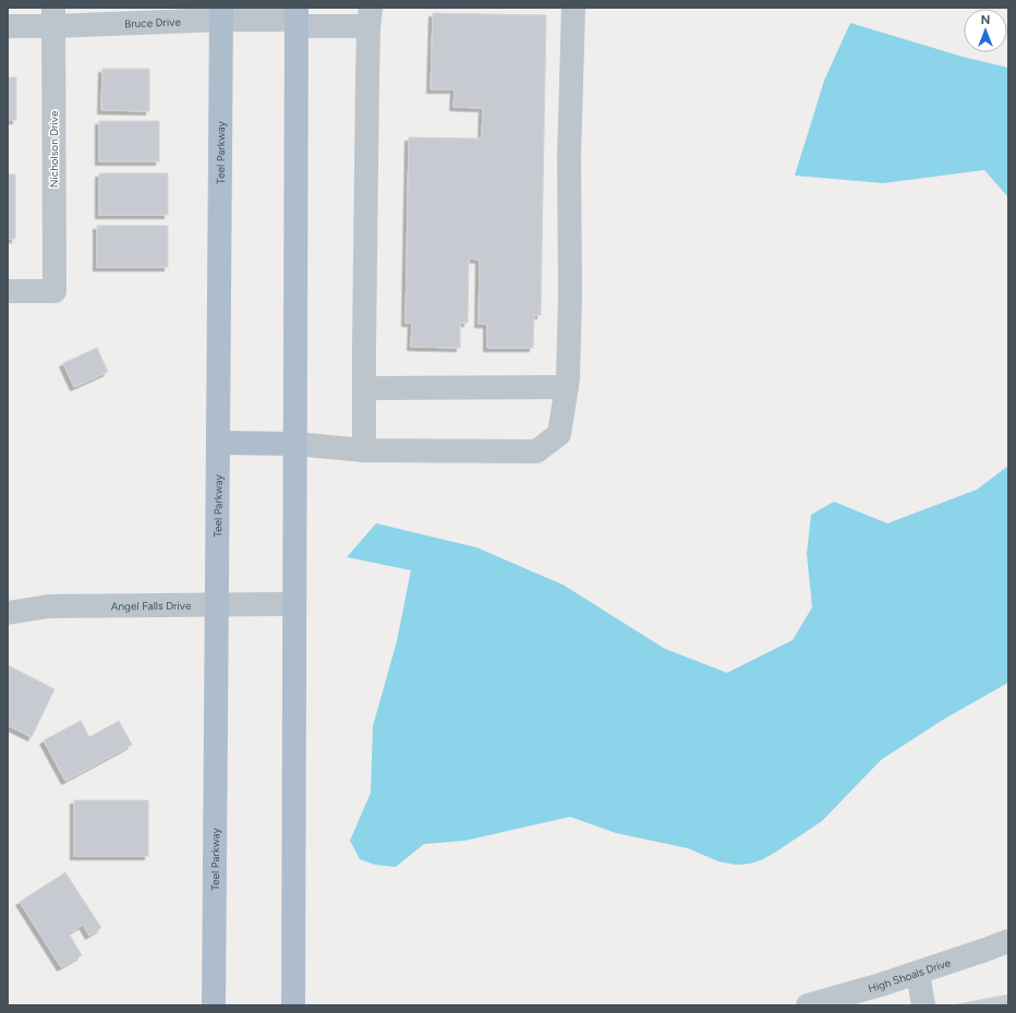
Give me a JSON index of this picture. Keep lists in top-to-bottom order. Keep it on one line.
{"streets":{"main road":["Teel Parkway"],"street":["Bruce Drive","Nicholson Drive","Angel Falls Drive","High Shoals Drive"]},"crossings":[["Bruce Drive","Nicholson Drive"],["Bruce Drive","Teel Parkway"],["Teel Parkway","Angel Falls Drive"]],"north":"top"}
